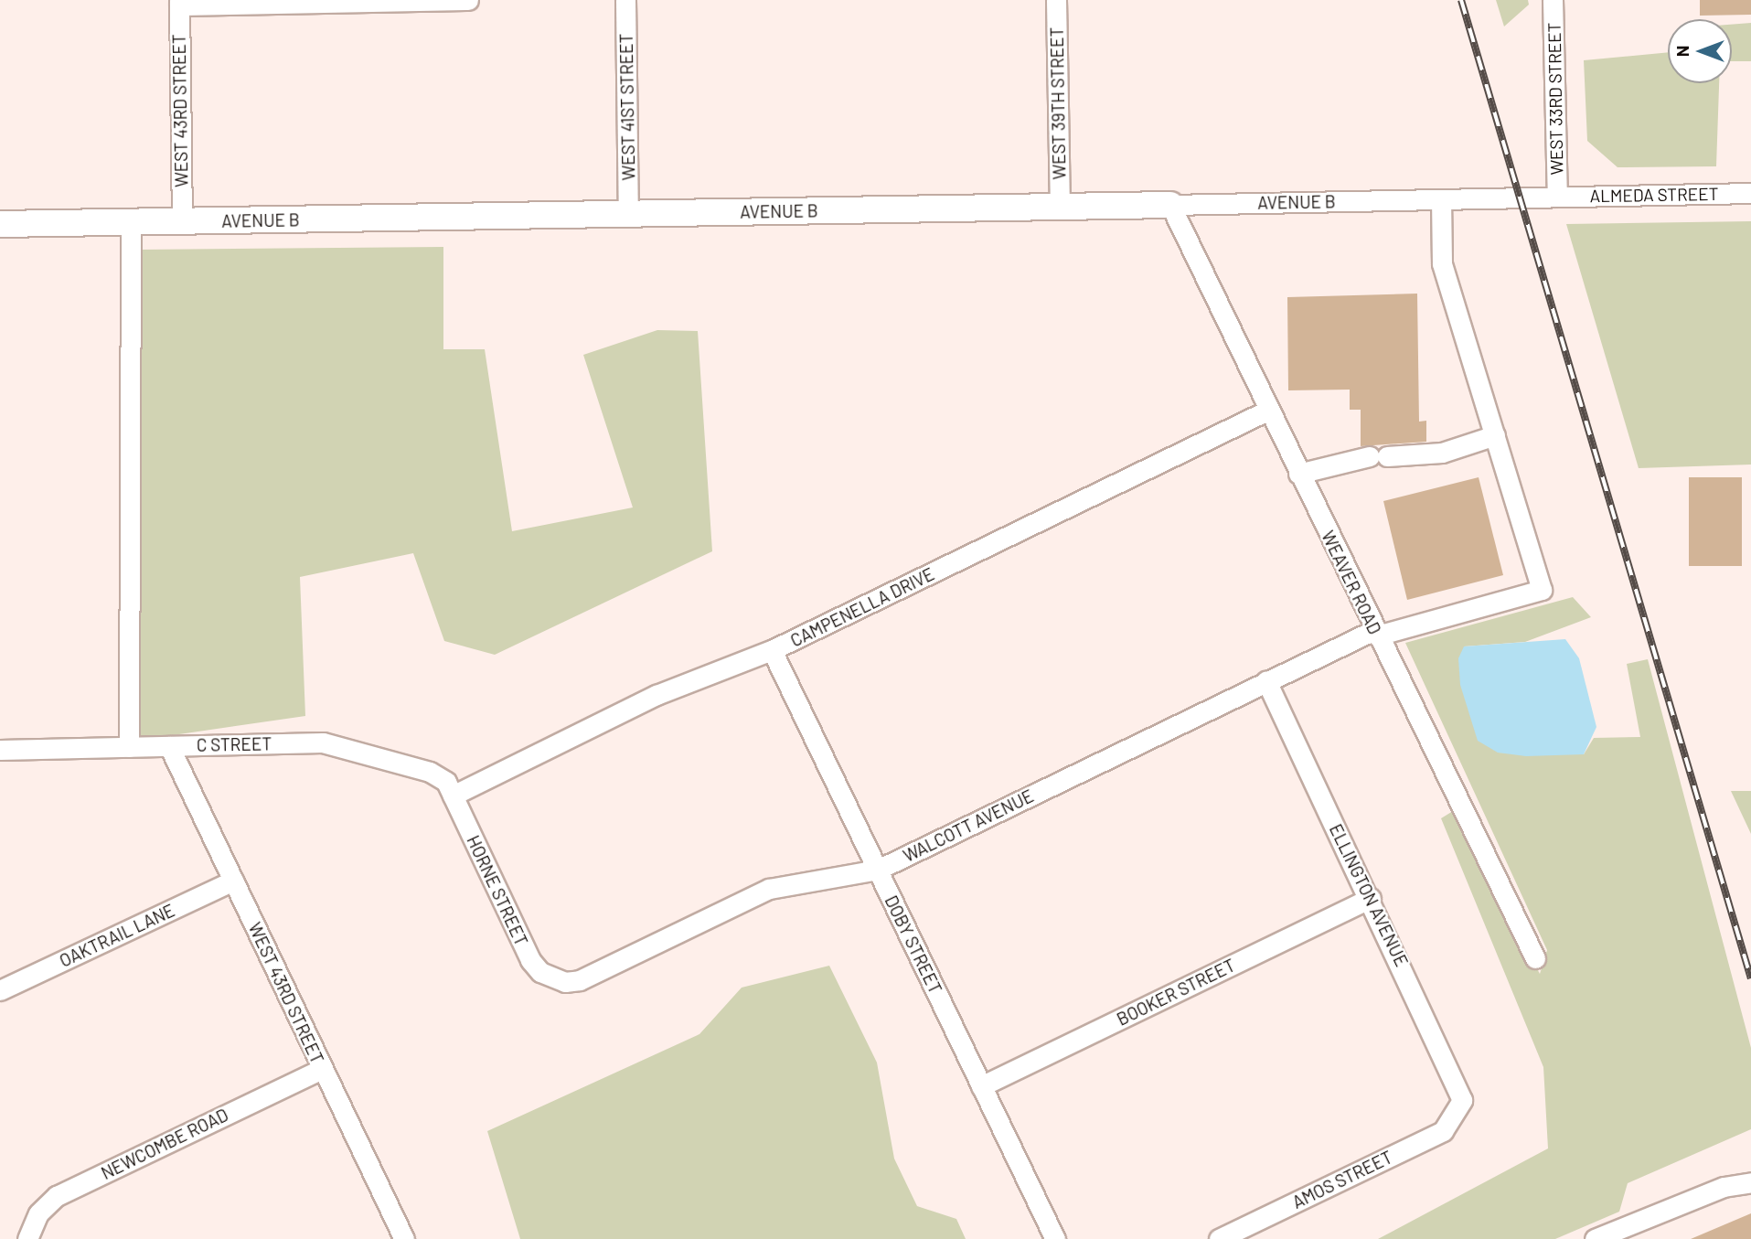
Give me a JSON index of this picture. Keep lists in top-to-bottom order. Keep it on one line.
{"streets":{"main road":["AVENUE B"],"street":["WEST 33RD STREET","WEST 39TH STREET","WEST 41ST STREET","WEST 43RD STREET","ALMEDA STREET","WEAVER ROAD","CAMPENELLA DRIVE","C STREET","WALCOTT AVENUE","HORNE STREET","ELLINGTON AVENUE","OAKTRAIL LANE","DOBY STREET","BOOKER STREET","NEWCOMBE ROAD","AMOS STREET"]},"crossings":[["WEST 33RD STREET","ALMEDA STREET"],["WEST 33RD STREET","AVENUE B"],["WEST 39TH STREET","AVENUE B"],["WEST 41ST STREET","AVENUE B"],["WEST 43RD STREET","AVENUE B"],["WEST 43RD STREET","C STREET"],["WEST 43RD STREET","OAKTRAIL LANE"],["WEST 43RD STREET","NEWCOMBE ROAD"],["ALMEDA STREET","AVENUE B"],["AVENUE B","WEAVER ROAD"],["WEAVER ROAD","CAMPENELLA DRIVE"],["WEAVER ROAD","WALCOTT AVENUE"],["CAMPENELLA DRIVE","C STREET"],["CAMPENELLA DRIVE","HORNE STREET"],["CAMPENELLA DRIVE","DOBY STREET"],["C STREET","HORNE STREET"],["WALCOTT AVENUE","HORNE STREET"],["WALCOTT AVENUE","ELLINGTON AVENUE"],["WALCOTT AVENUE","DOBY STREET"],["ELLINGTON AVENUE","BOOKER STREET"],["ELLINGTON AVENUE","AMOS STREET"],["DOBY STREET","BOOKER STREET"]],"north":"left"}
